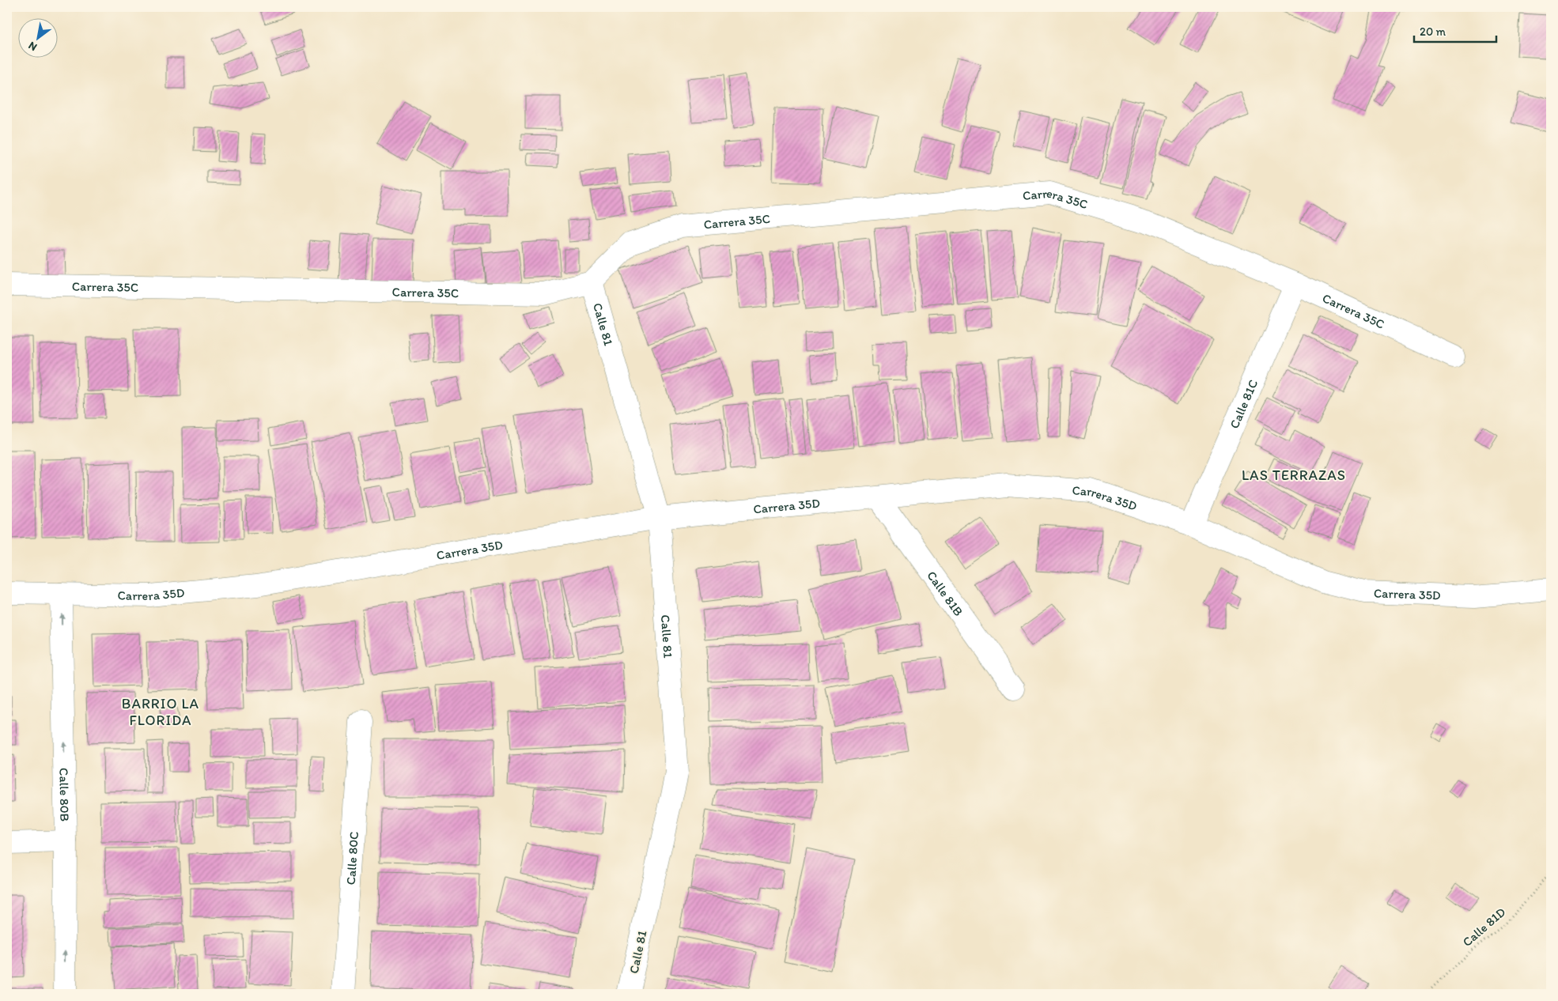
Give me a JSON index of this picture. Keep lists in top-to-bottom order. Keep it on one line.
{"streets":{"street":["Carrera 35C","Calle 81","Calle 81C","Carrera 35D","Calle 81B","Calle 80B","Calle 80C"],"path":["Calle 81D"]},"crossings":[["Carrera 35C","Calle 81"],["Carrera 35C","Calle 81C"],["Calle 81","Carrera 35D"],["Calle 81C","Carrera 35D"],["Carrera 35D","Calle 81B"],["Carrera 35D","Calle 80B"]],"one_way":["Calle 80B"],"districts":["LAS TERRAZAS","BARRIO LA FLORIDA"],"scale_bar":"20 m","north":"bottom left"}
